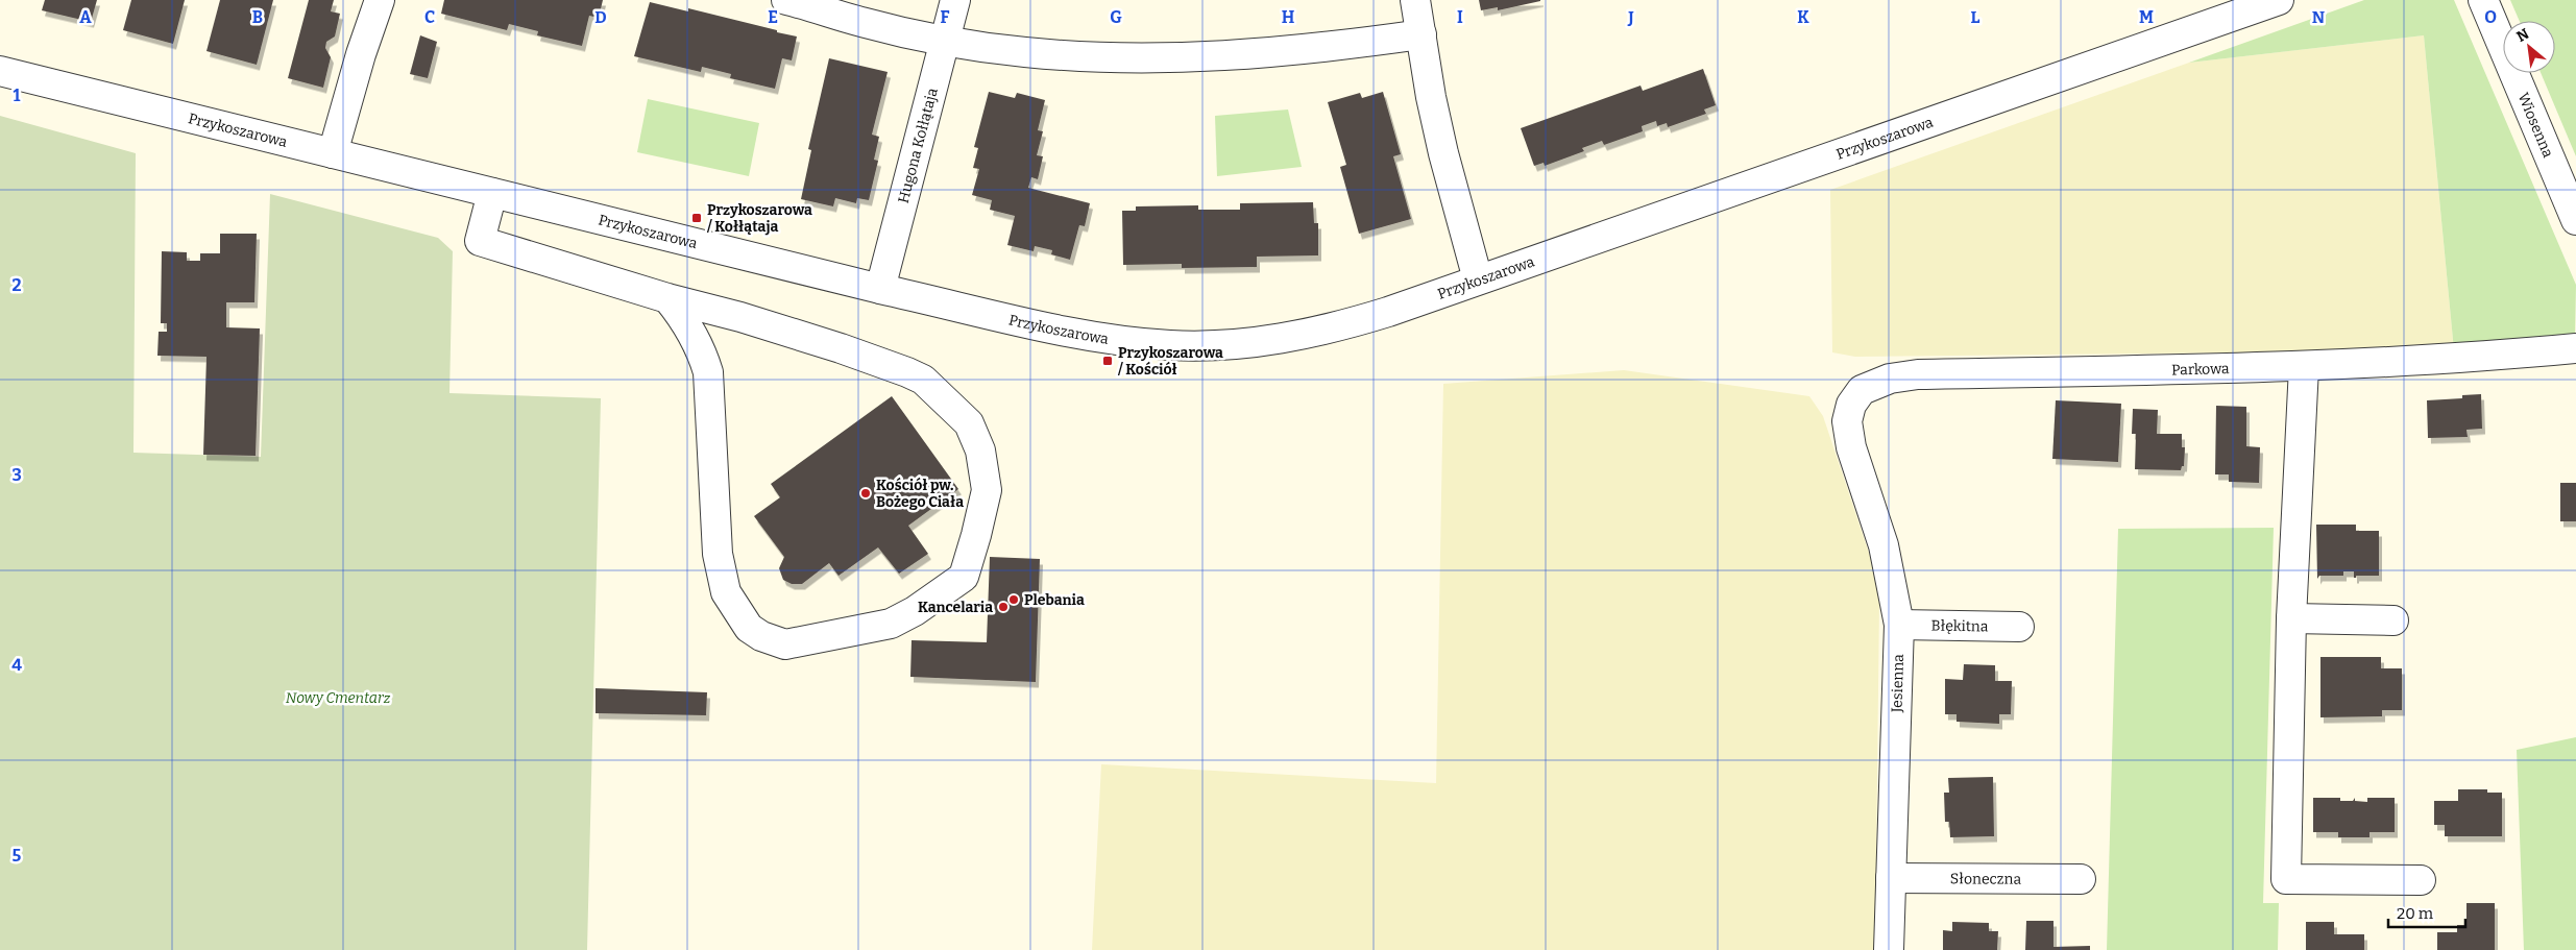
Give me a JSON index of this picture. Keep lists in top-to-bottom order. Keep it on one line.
{"streets":{"street":["Wiosenna","Przykoszarowa","Hugona Kołłątaja","Parkowa","Błękitna","Jesienna","Słoneczna"]},"crossings":[["Przykoszarowa","Hugona Kołłątaja"],["Parkowa","Jesienna"],["Błękitna","Jesienna"],["Jesienna","Słoneczna"]],"parks":["Nowy Cmentarz"],"places":{"transit":["Przykoszarowa / Kołłątaja","Przykoszarowa / Kościół"],"other":["Kościół pw. Bożego Ciała","Plebania","Kancelaria"]},"scale_bar":"20 m","north":"top left","grid":{"columns":["A","B","C","D","E","F","G","H","I","J","K","L","M","N","O"],"rows":["1","2","3","4","5"]}}
